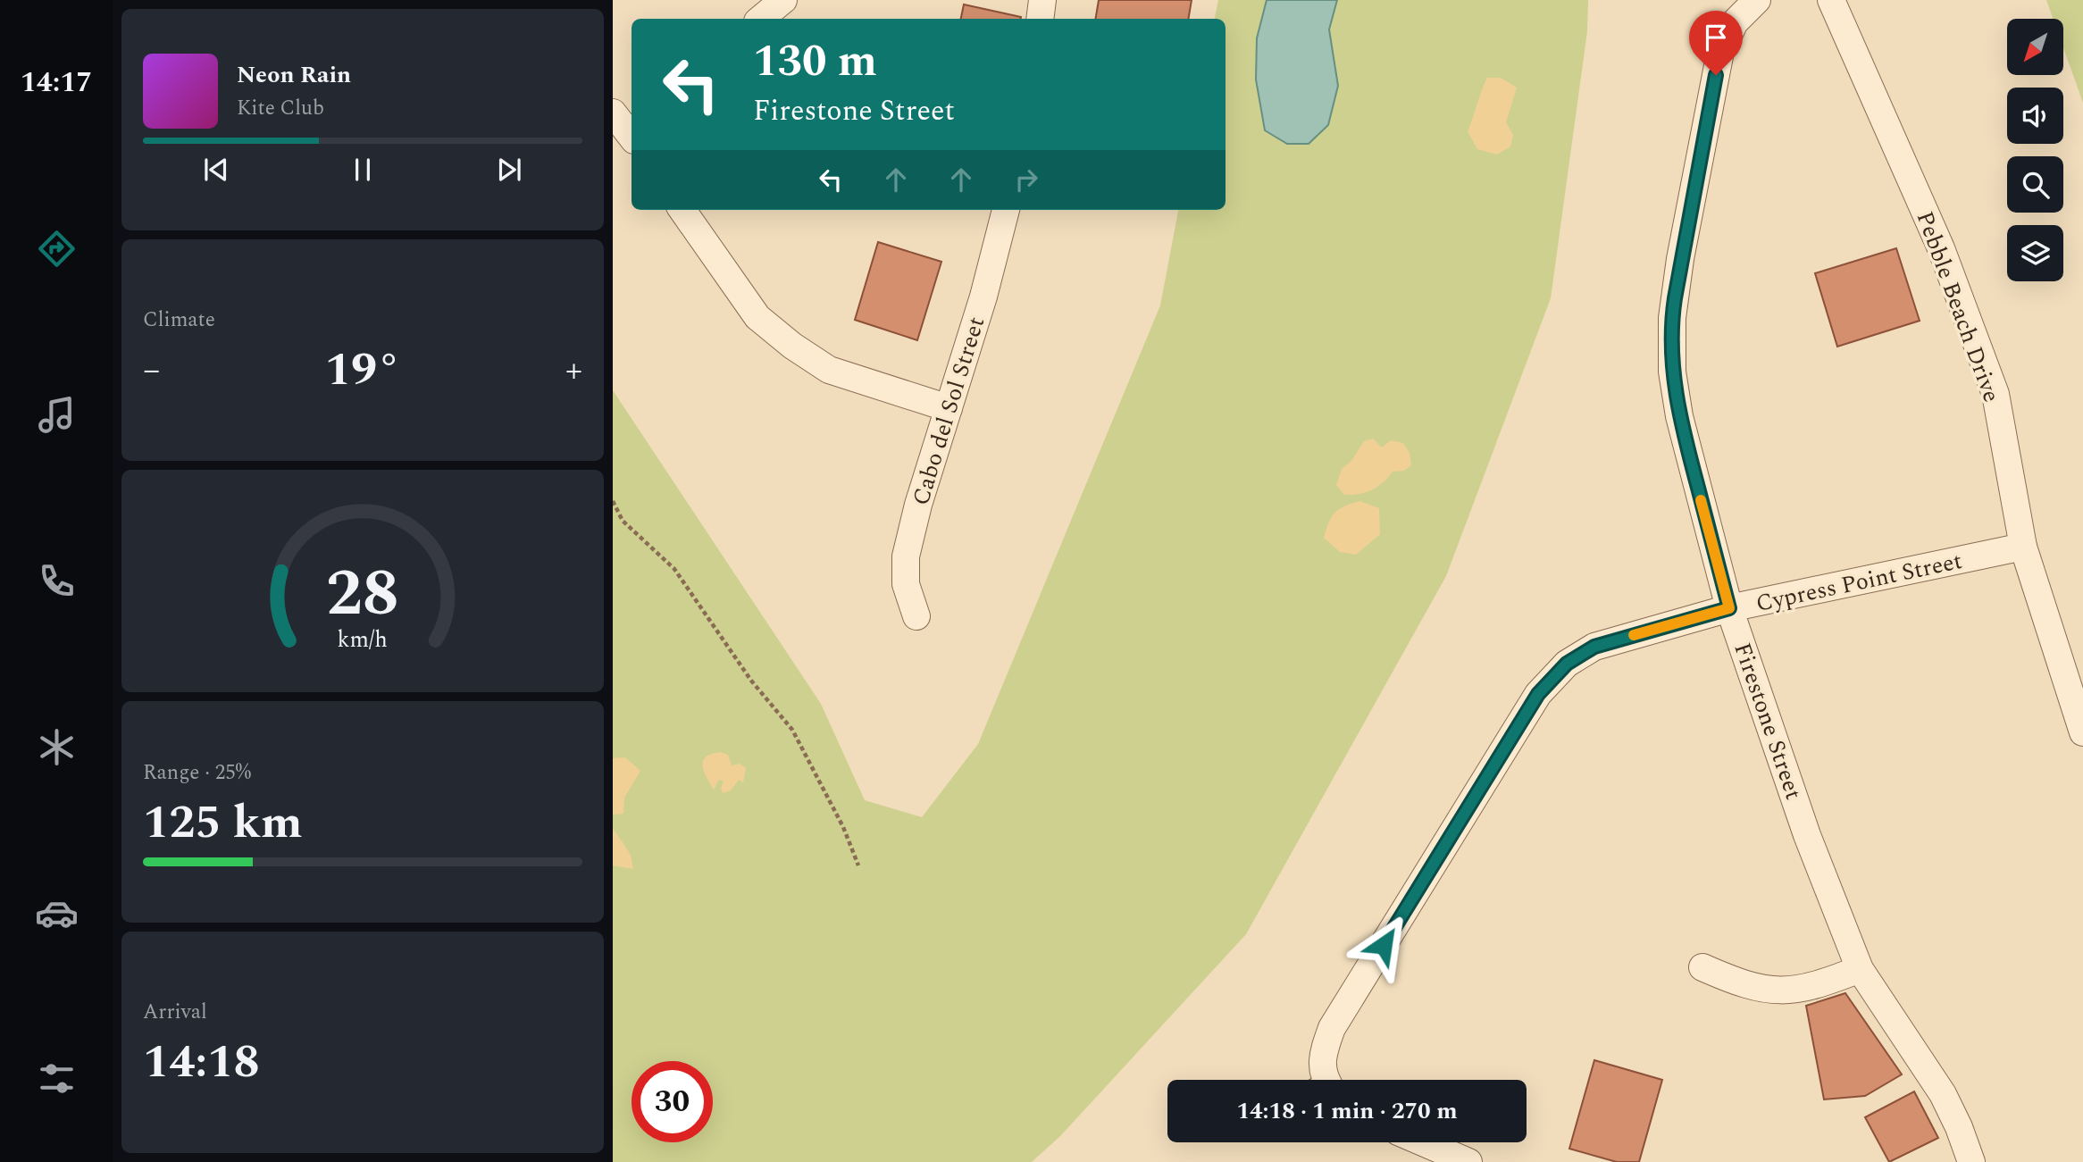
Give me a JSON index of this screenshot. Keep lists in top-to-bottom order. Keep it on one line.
{"streets":{"street":["Pebble Beach Drive","Cabo del Sol Street","Cypress Point Street","Firestone Street"]},"crossings":[["Pebble Beach Drive","Cypress Point Street"],["Cypress Point Street","Firestone Street"]],"north":"bottom left","page":{"tabs":"14:17","turn":["130 m","Firestone Street"],"song":["Neon Rain","Kite Club"],"tile":["Climate",["Range · 25%","125 km"],["Arrival","14:18"]],"heat":["−","19°","+"],"limit":"30","trip":"14:18 · 1 min · 270 m","gauge":["28","km/h"]}}
